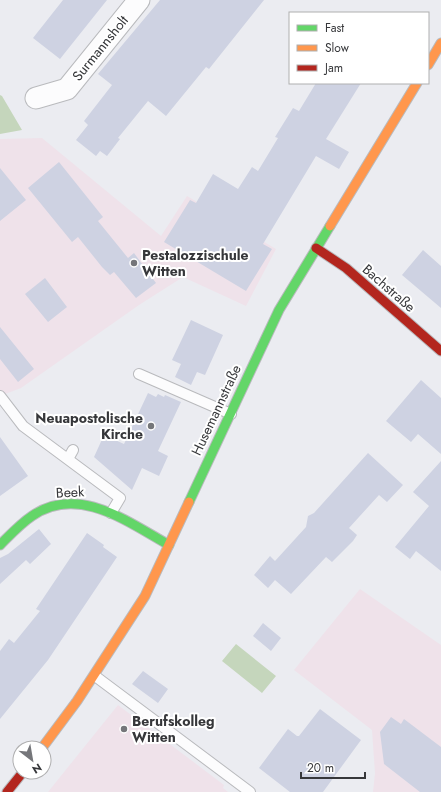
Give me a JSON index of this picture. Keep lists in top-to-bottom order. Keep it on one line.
{"streets":{"main road":["Bachstraße","Husemannstraße","Beek"],"street":["Surmannsholt"]},"crossings":[["Bachstraße","Husemannstraße"],["Husemannstraße","Beek"]],"places":["Pestalozzischule Witten","Neuapostolische Kirche","Berufskolleg Witten"],"legend":["Fast","Slow","Jam"],"scale_bar":"20 m","north":"bottom right"}
